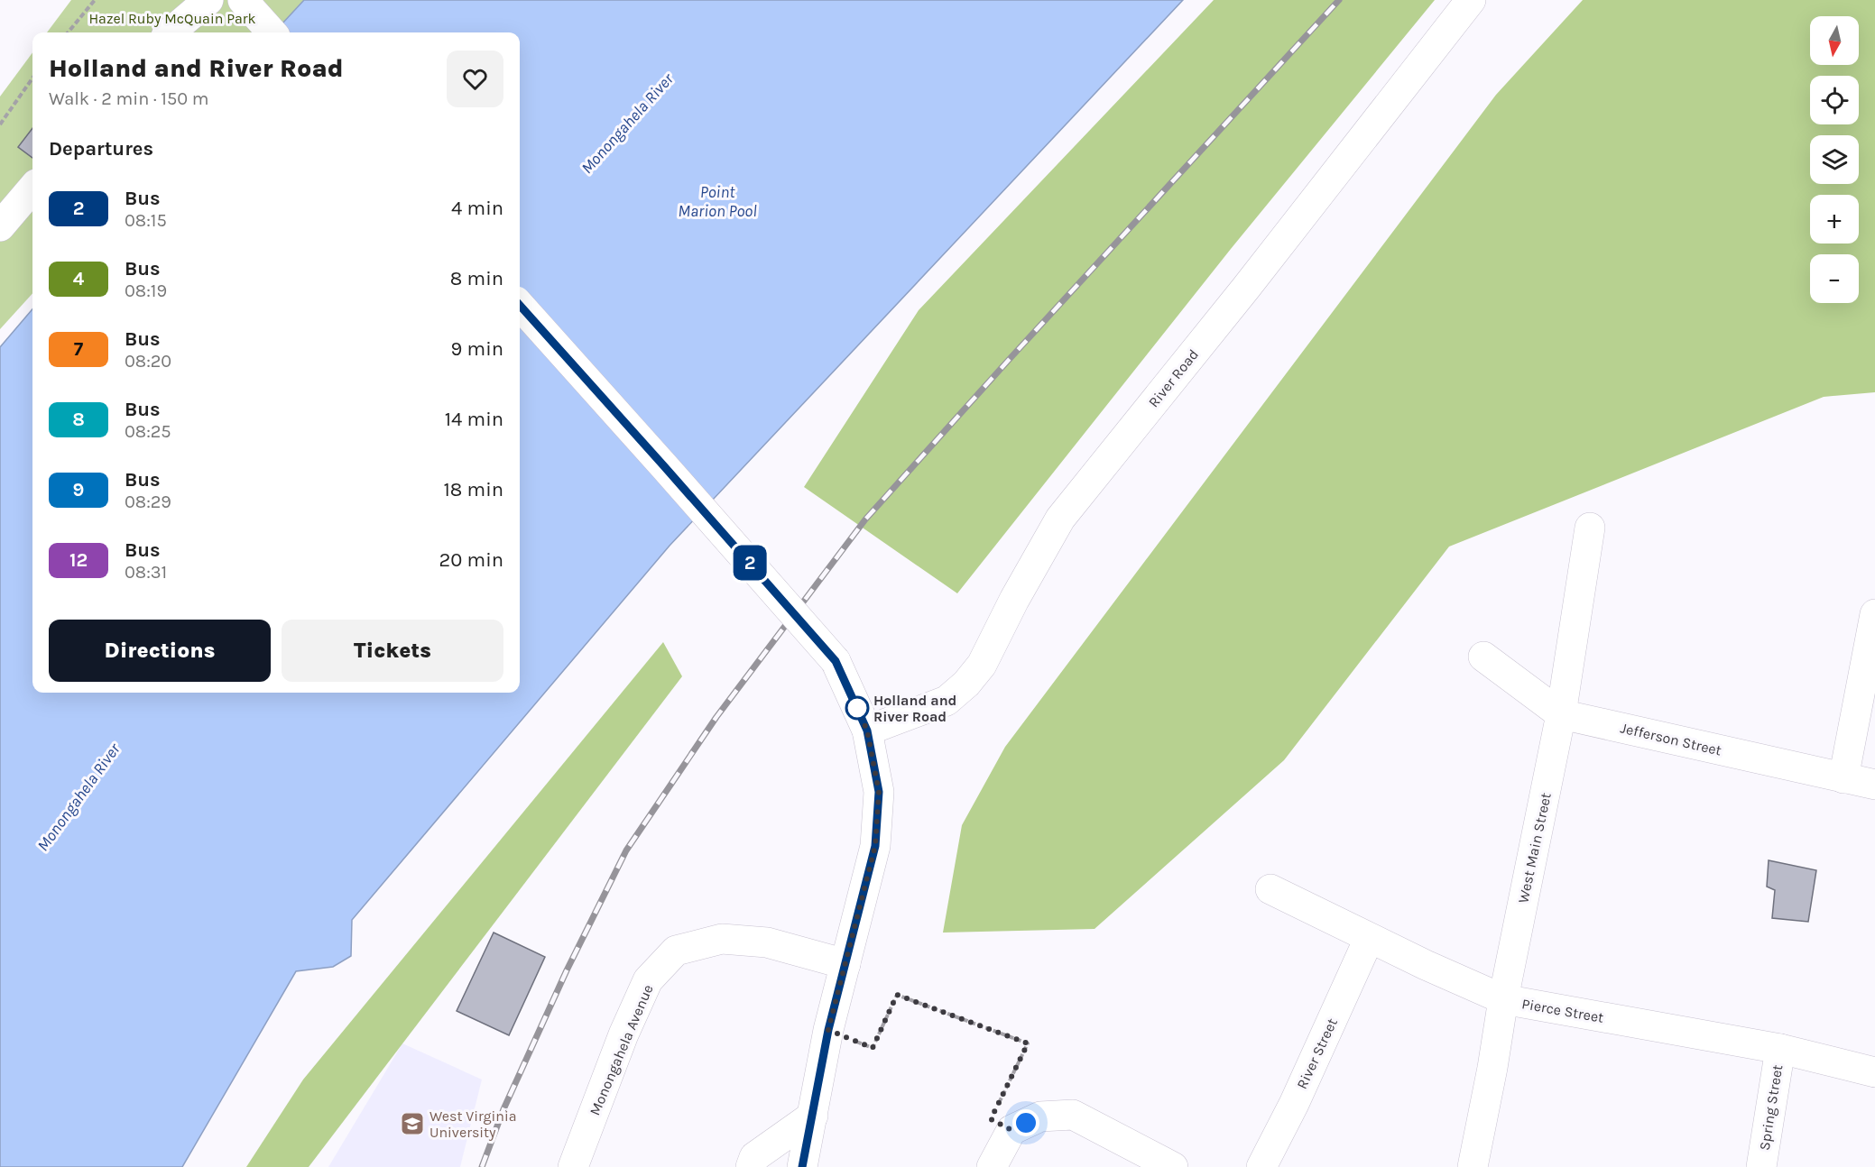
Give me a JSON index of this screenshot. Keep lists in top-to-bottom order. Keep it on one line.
{"streets":{"street":["River Road","Jefferson Street","West Main Street","Pierce Street","Monongahela Avenue","River Street","Spring Street"]},"crossings":[["Jefferson Street","West Main Street"],["West Main Street","Pierce Street"],["Pierce Street","River Street"],["Pierce Street","Spring Street"]],"water":["Monongahela River","Point Marion Pool"],"parks":["Hazel Ruby McQuain Park"],"places":{"other":["Holland and River Road"],"school or university":["West Virginia University"]},"lines":["bus line 2"],"north":"bottom","page":{"on_map":"2","map_buttons":["+","−"],"heading":[["Holland and River Road","Walk · 2 min · 150 m"],"Departures"],"list":[{"mark":"2","name":"Bus","note":"08:15","value":"4 min"},{"mark":"4","name":"Bus","note":"08:19","value":"8 min"},{"mark":"7","name":"Bus","note":"08:20","value":"9 min"},{"mark":"8","name":"Bus","note":"08:25","value":"14 min"},{"mark":"9","name":"Bus","note":"08:29","value":"18 min"},{"mark":"12","name":"Bus","note":"08:31","value":"20 min"}],"buttons":["Directions","Tickets"]}}
